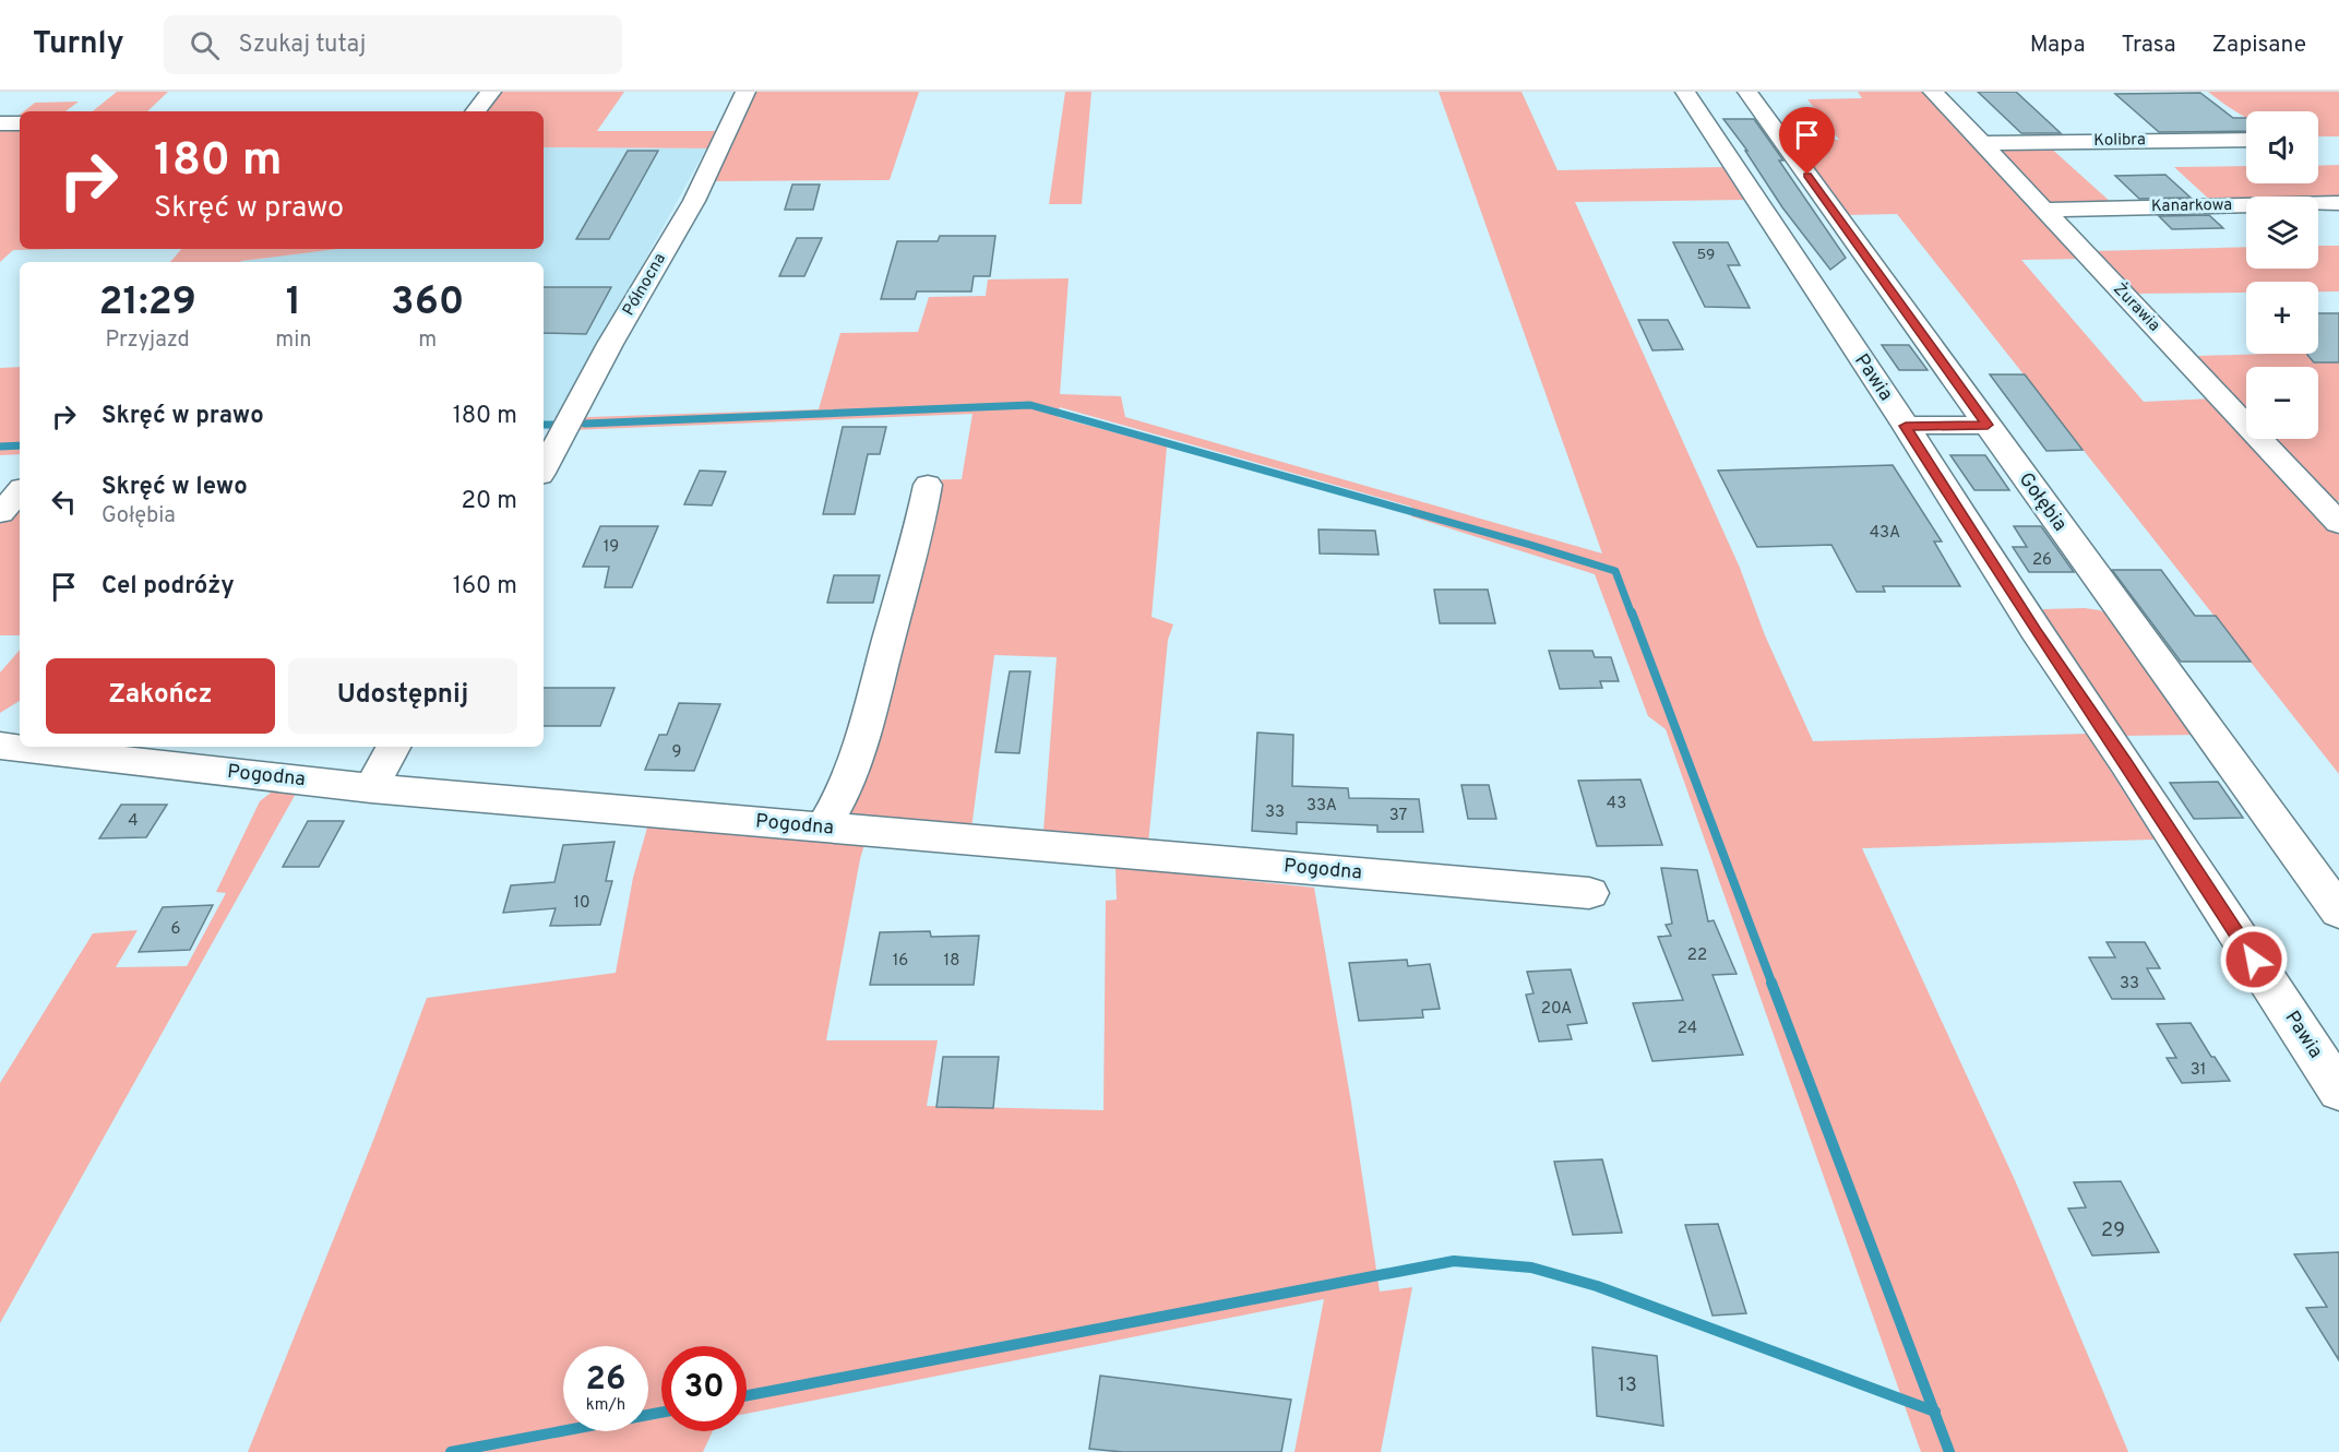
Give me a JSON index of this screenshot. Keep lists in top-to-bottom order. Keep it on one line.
{"streets":{"street":["Kolibra","Kanarkowa","Północna","Żurawia","Pawia","Gołębia","Pogodna"]},"crossings":[["Kolibra","Żurawia"],["Kanarkowa","Żurawia"]],"house_numbers":["59","43A","19","26","9","43","33A","33","37","4","10","6","22","16","18","33","20A","24","31","29","13"],"page":{"header":"Turnly","search":"Szukaj tutaj","nav":["Mapa","Trasa","Zapisane"],"map_buttons":["+","−"],"turn":["180 m","Skręć w prawo"],"eta":["21:29","Przyjazd","1","min","360","m"],"list":[{"name":"Skręć w prawo","value":"180 m"},{"name":"Skręć w lewo","note":"Gołębia","value":"20 m"},{"name":"Cel podróży","value":"160 m"}],"buttons":["Zakończ","Udostępnij"],"speed":"26 km/h","limit":"30"}}
